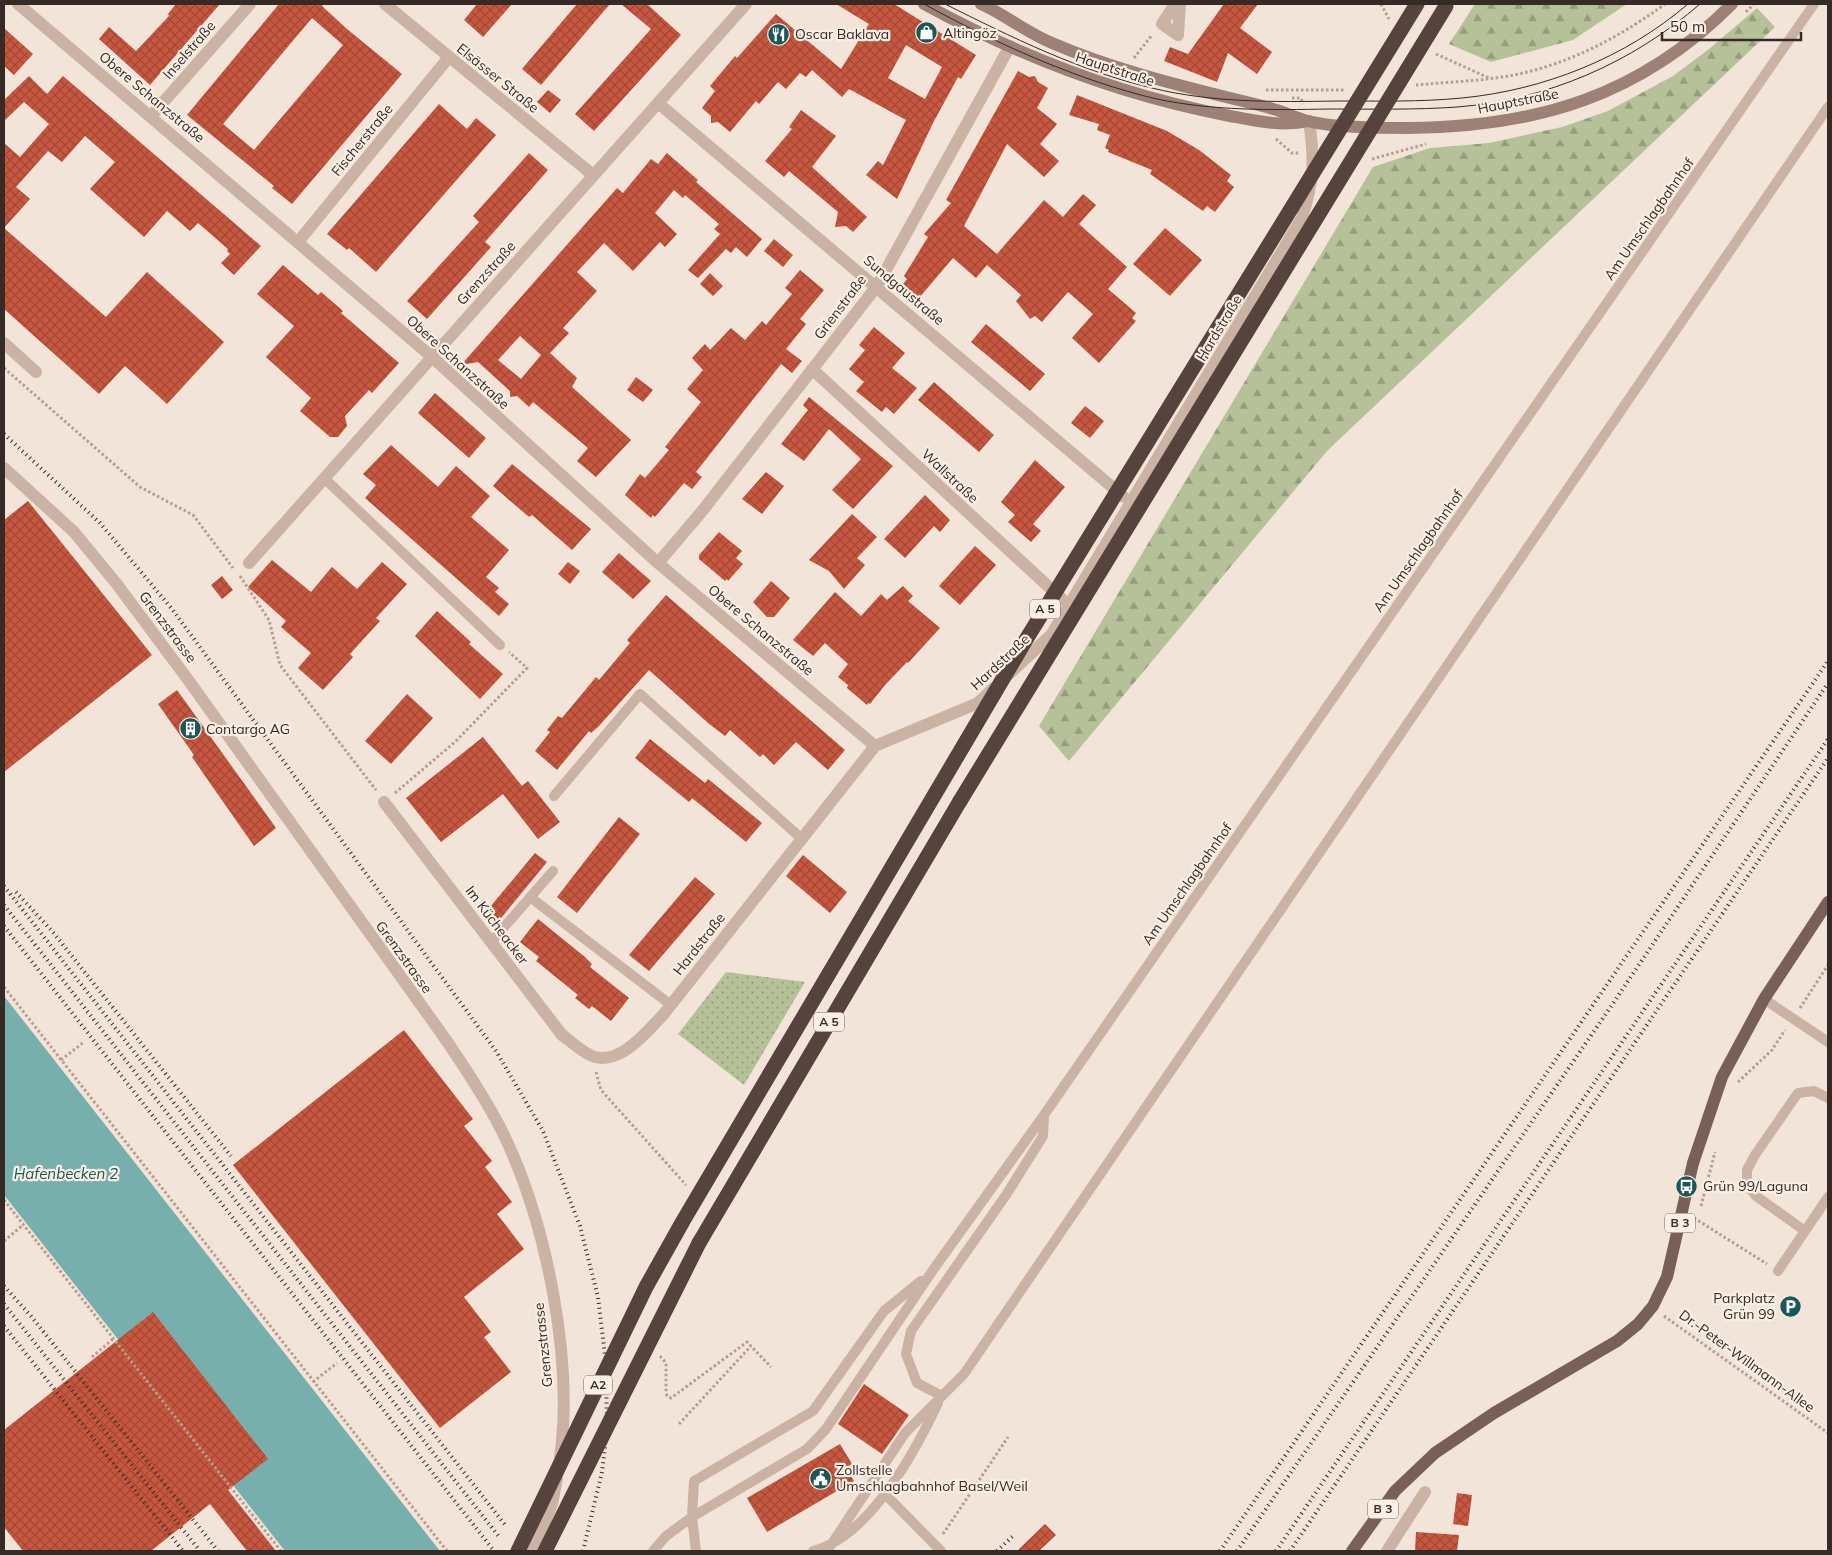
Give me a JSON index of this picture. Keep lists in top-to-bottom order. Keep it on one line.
{"streets":{"highway":["A 5","A2"],"main road":["Hauptstraße","B 3"],"street":["Inselstraße","Elsässer Straße","Obere Schanzstraße","Fischerstraße","Grenzstraße","Sundgaustraße","Grienstraße","Hardstraße","Wallstraße","Grenzstrasse","Im Kücheacker"],"lane":["Am Umschlagbahnhof"],"path":["Dr.-Peter-Willmann-Allee"]},"crossings":[["Inselstraße","Obere Schanzstraße"],["Hauptstraße","Grienstraße"],["Hauptstraße","Hardstraße"],["Elsässer Straße","Fischerstraße"],["Elsässer Straße","Grenzstraße"],["Obere Schanzstraße","Fischerstraße"],["Obere Schanzstraße","Grenzstraße"],["Obere Schanzstraße","Grienstraße"],["Obere Schanzstraße","Hardstraße"],["Grenzstraße","Sundgaustraße"],["Sundgaustraße","Grienstraße"],["Sundgaustraße","Hardstraße"],["Grienstraße","Wallstraße"],["Hardstraße","Wallstraße"],["Hardstraße","Im Kücheacker"],["A 5","A2"],["B 3","Dr.-Peter-Willmann-Allee"]],"water":["Hafenbecken 2"],"places":{"shop":["Altingöz"],"restaurant":["Oscar Baklava"],"building":["Contargo AG"],"bus stop":["Grün 99/Laguna"],"parking":["Parkplatz Grün 99"],"public building":["Zollstelle Umschlagbahnhof Basel/Weil"]},"scale_bar":"50 m"}
